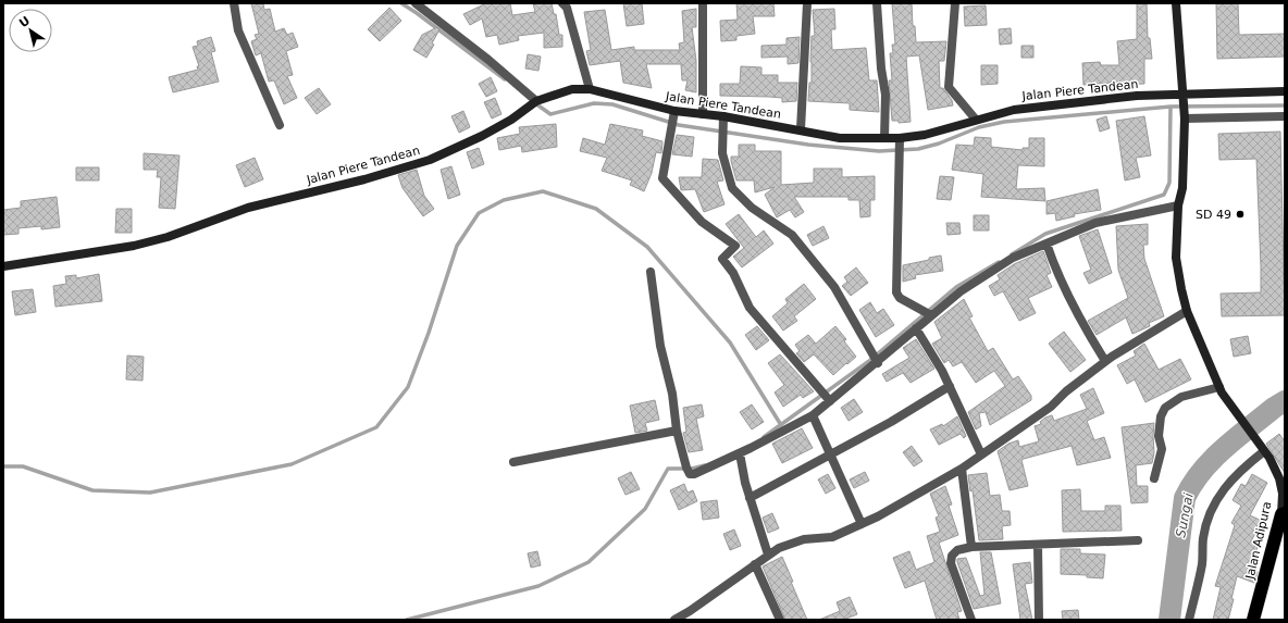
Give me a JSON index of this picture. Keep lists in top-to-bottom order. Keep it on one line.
{"streets":{"highway":["Jalan Adipura"],"street":["Jalan Piere Tandean"]},"crossings":[["Jalan Piere Tandean","Jalan Adipura"]],"water":["Sungai"],"places":["SD 49"],"north":"top left"}
